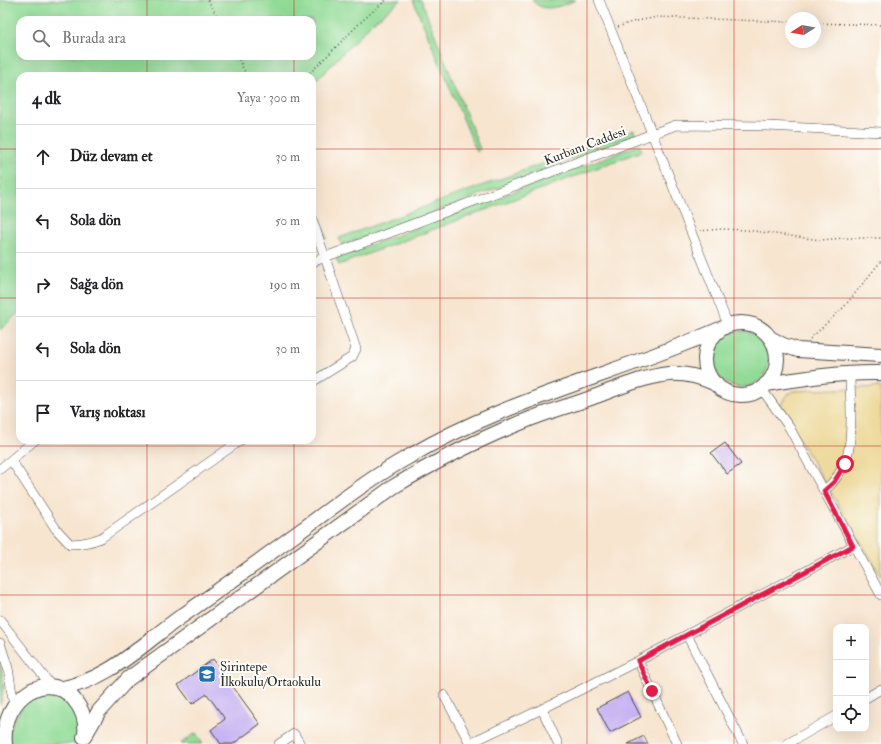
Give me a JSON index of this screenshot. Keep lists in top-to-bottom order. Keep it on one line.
{"streets":{"street":["Kurbanı Caddesi"]},"places":{"school or university":["Şirintepe İlkokulu/Ortaokulu"]},"north":"left","page":{"search":"Burada ara","heading":["4 dk","Yaya · 300 m"],"list":[["Düz devam et","30 m"],["Sola dön","50 m"],["Sağa dön","190 m"],["Sola dön","30 m"],"Varış noktası"],"map_buttons":["+","−"]}}
